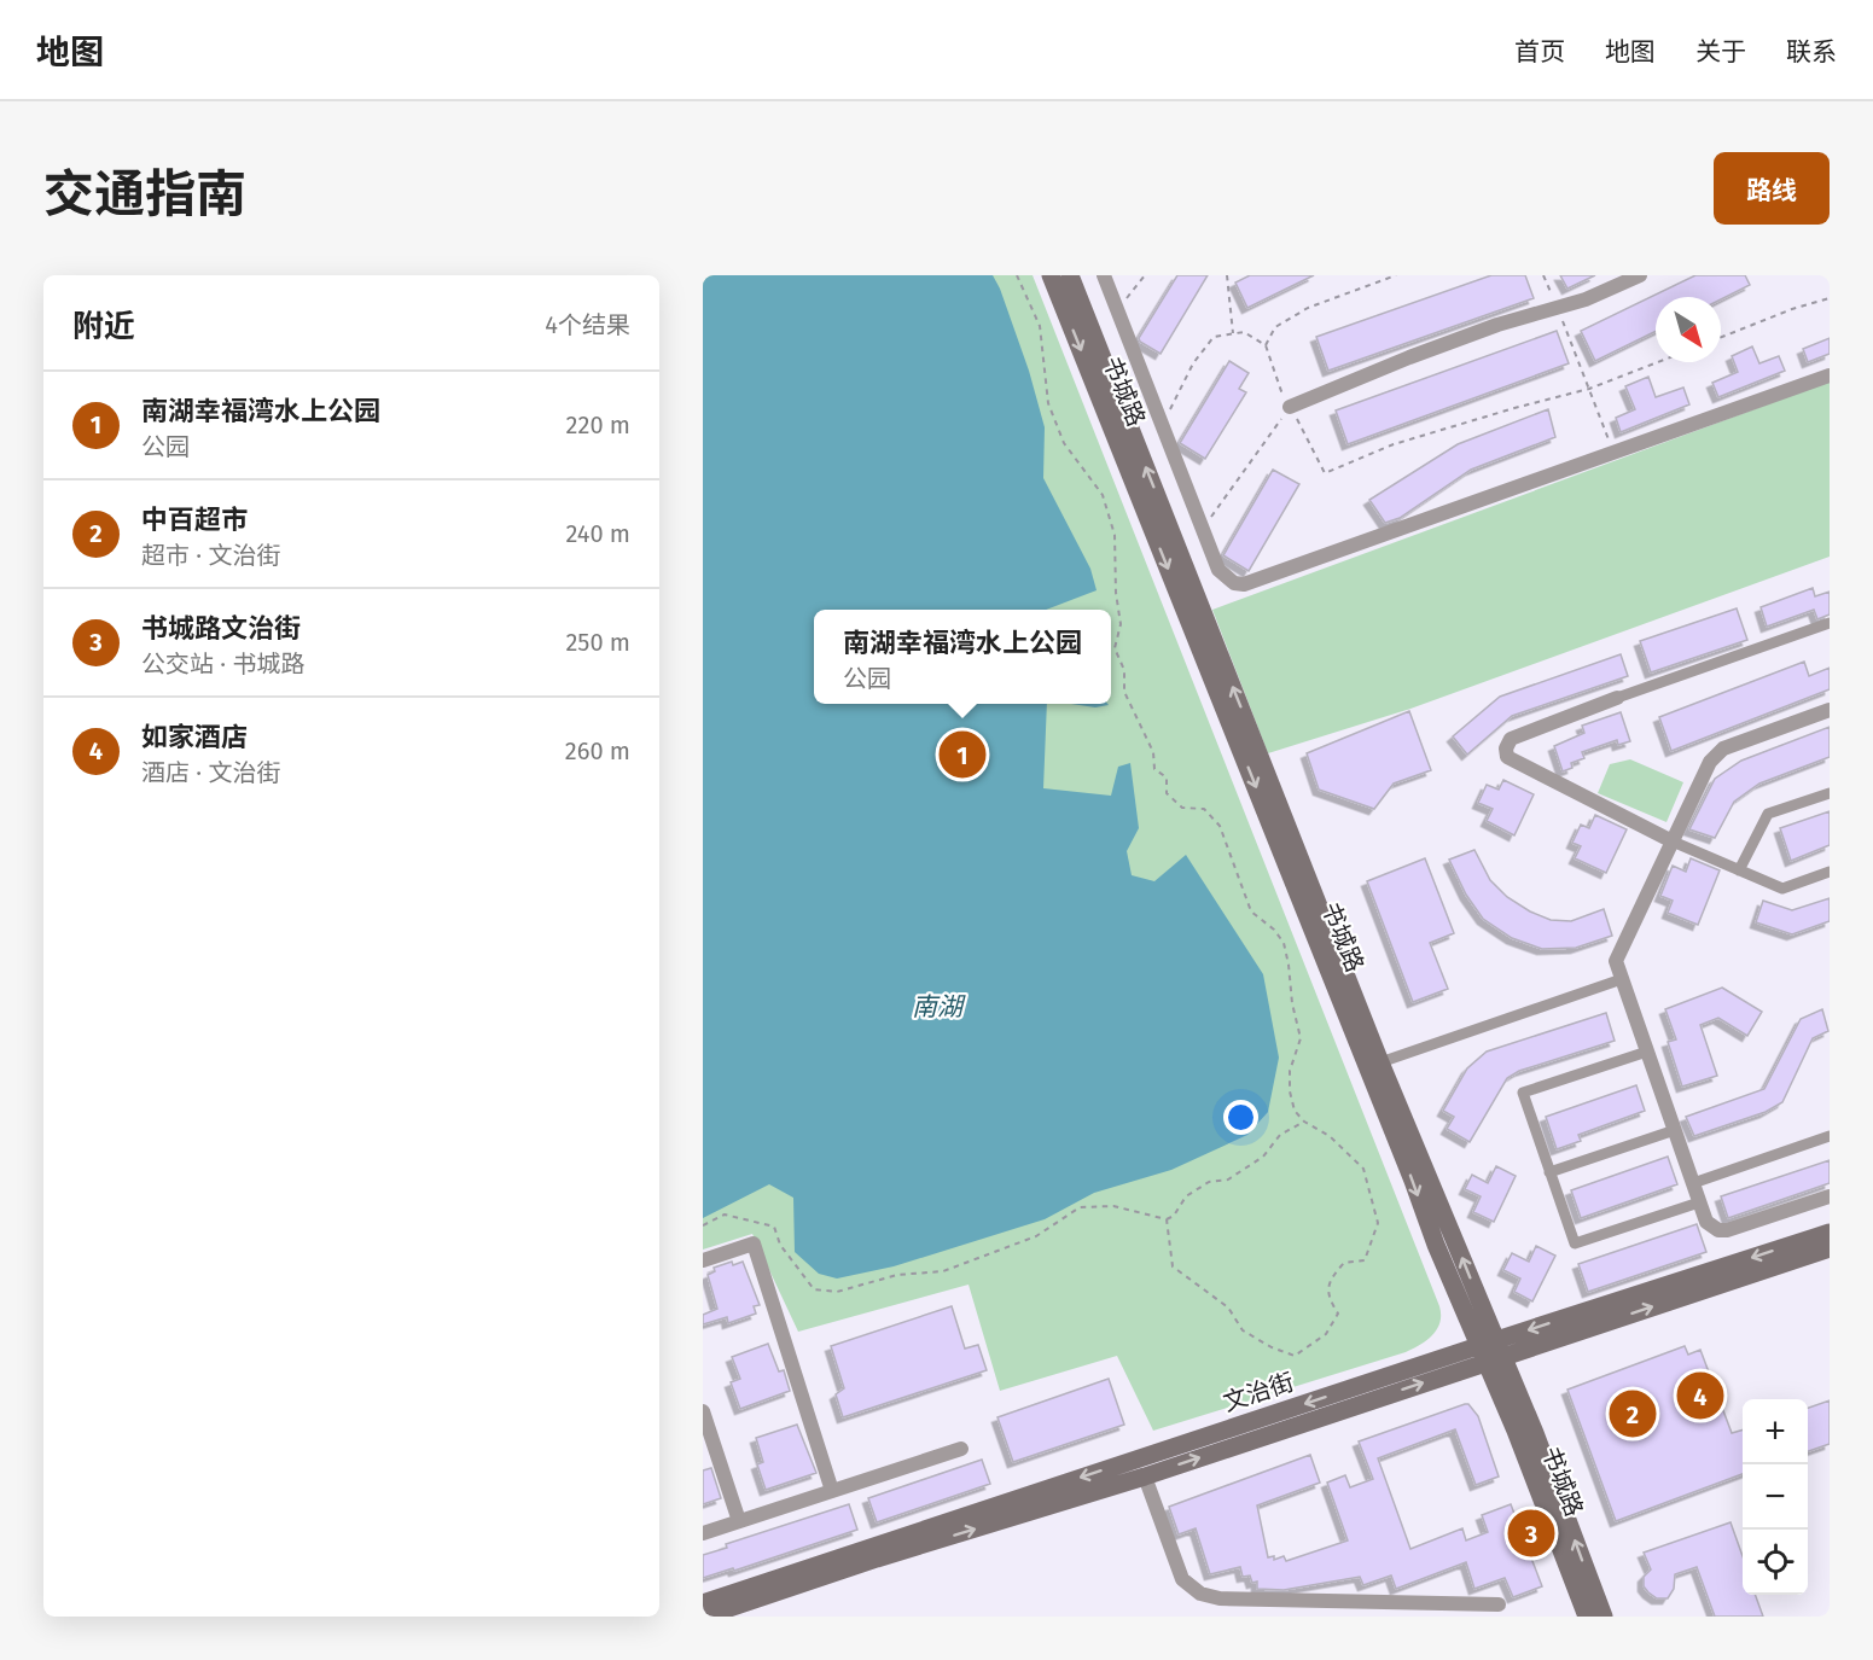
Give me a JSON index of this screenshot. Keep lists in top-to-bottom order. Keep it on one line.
{"streets":{"main road":["书城路","文治街"]},"crossings":[["书城路","文治街"]],"water":["南湖"],"north":"bottom right","page":{"header":"地图","nav":["首页","地图","关于","联系"],"title":"交通指南","buttons":"路线","heading":["附近","4个结果"],"list":[{"mark":"1","name":"南湖幸福湾水上公园","note":"公园","value":"220 m"},{"mark":"2","name":"中百超市","note":"超市 · 文治街","value":"240 m"},{"mark":"3","name":"书城路文治街","note":"公交站 · 书城路","value":"250 m"},{"mark":"4","name":"如家酒店","note":"酒店 · 文治街","value":"260 m"}],"popup":["南湖幸福湾水上公园","公园"],"pins":["1","4","2","3"],"map_buttons":["+","−"]}}
